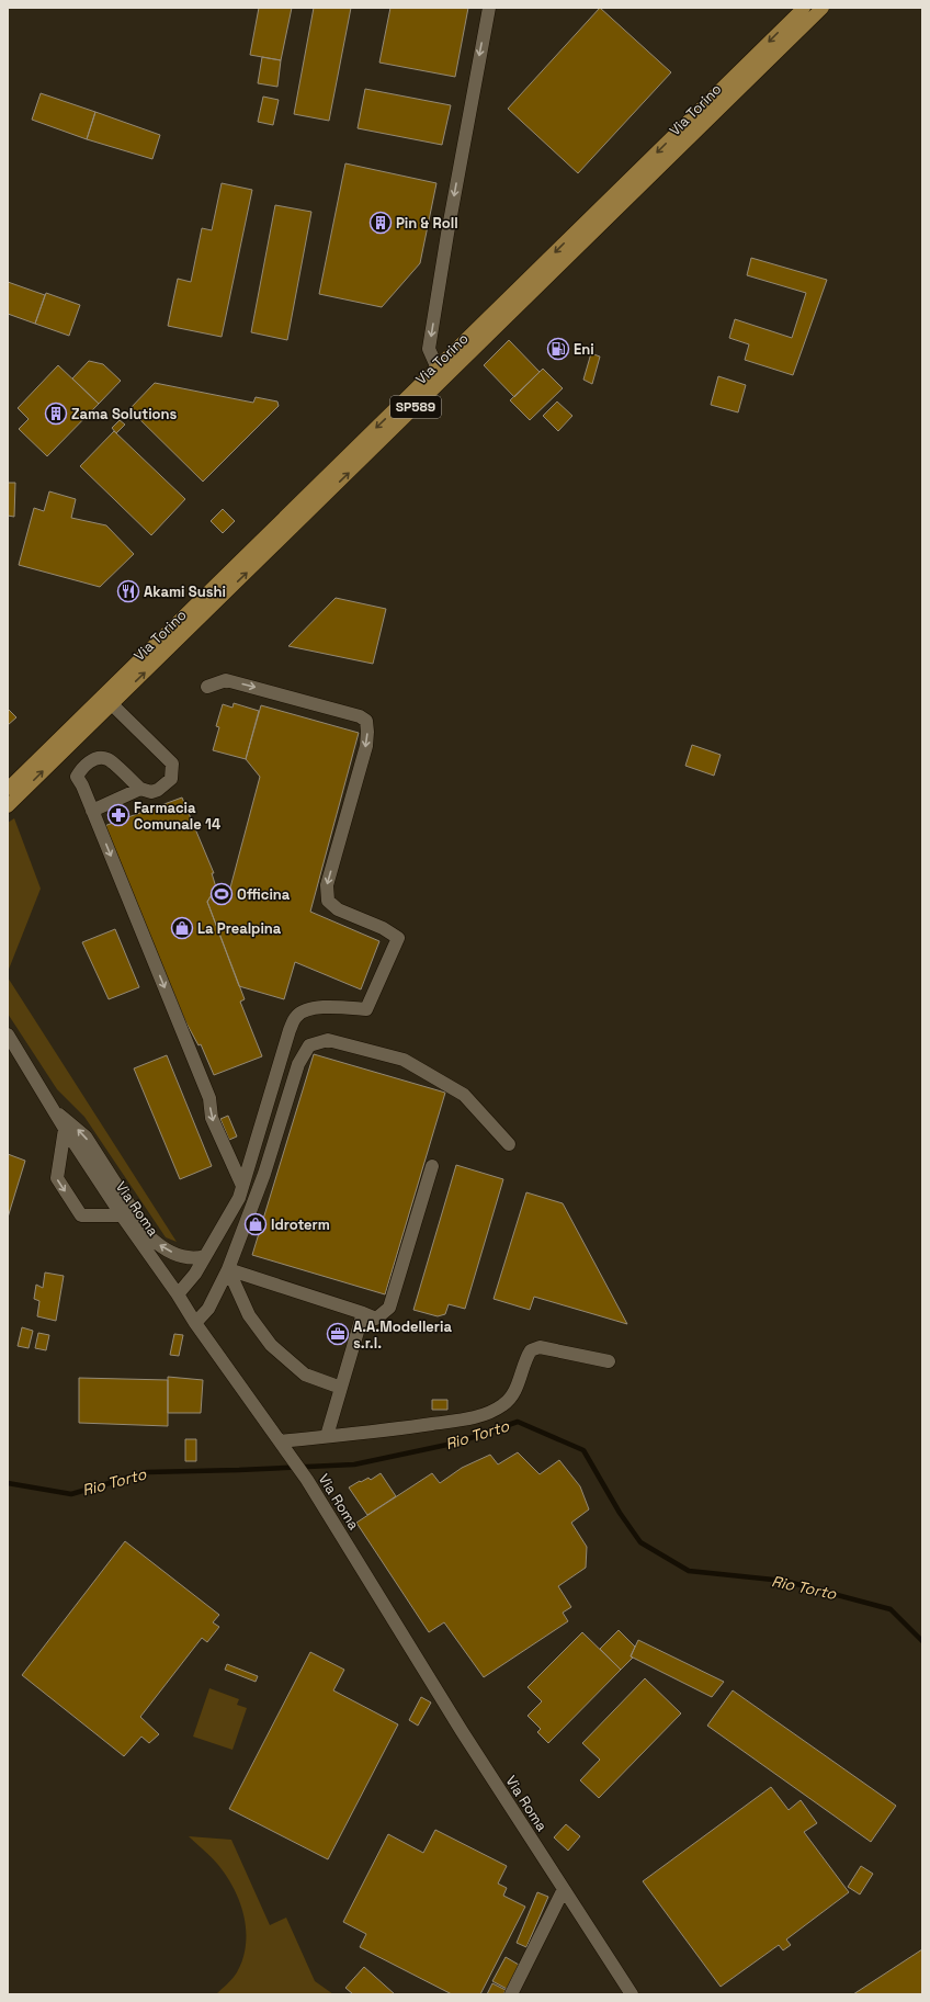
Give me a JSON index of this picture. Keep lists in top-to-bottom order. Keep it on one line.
{"streets":{"main road":["Via Torino","SP589"],"street":["Via Roma"]},"water":["Rio Torto"],"places":{"building":["Pin & Roll","Zama Solutions"],"fuel station":["Eni"],"restaurant":["Akami Sushi"],"pharmacy":["Farmacia Comunale 14"],"sports":["Officina"],"shop":["La Prealpina","Idroterm"],"office":["A.A.Modelleria s.r.l."]}}
